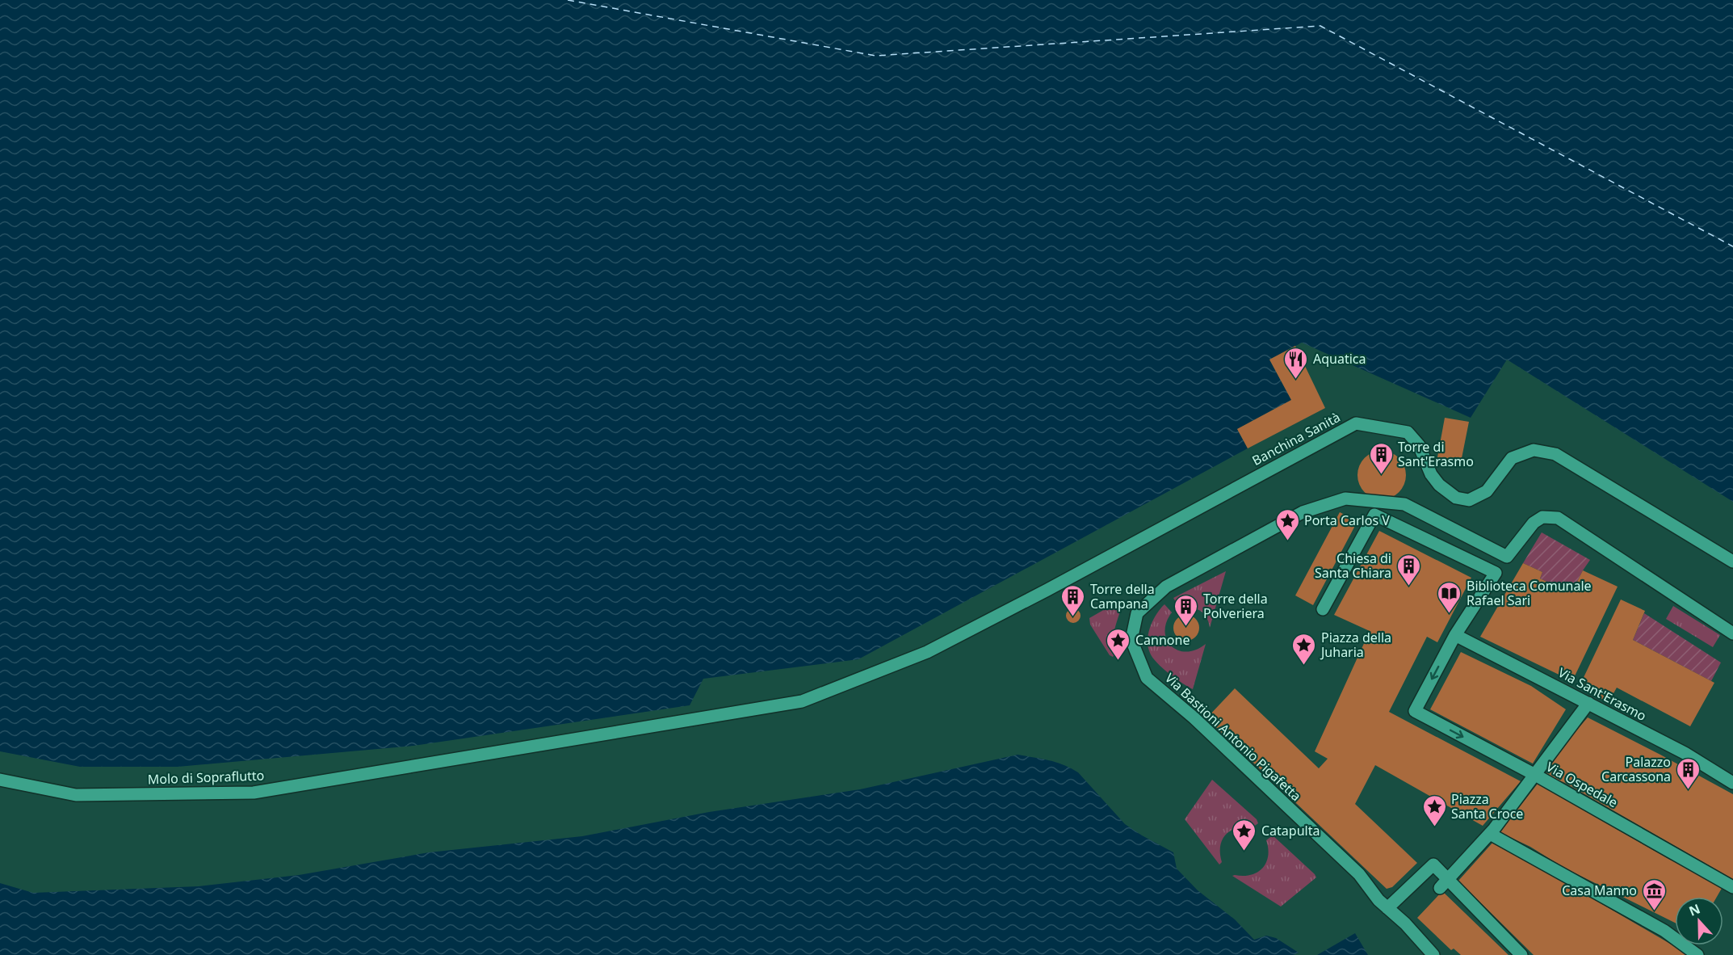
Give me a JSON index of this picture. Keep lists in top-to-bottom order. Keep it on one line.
{"streets":{"street":["Banchina Sanità","Via Sant'Erasmo","Via Bastioni Antonio Pigafetta","Molo di Sopraflutto","Via Ospedale"]},"crossings":[["Banchina Sanità","Molo di Sopraflutto"],["Via Sant'Erasmo","Via Ospedale"]],"places":{"restaurant":["Aquatica"],"building":["Torre di Sant'Erasmo","Chiesa di Santa Chiara","Torre della Campana","Torre della Polveriera","Palazzo Carcassona"],"place":["Porta Carlos V","Cannone","Piazza della Juharia","Piazza Santa Croce","Catapulta"],"library":["Biblioteca Comunale Rafael Sari"],"museum":["Casa Manno"]},"north":"top"}
